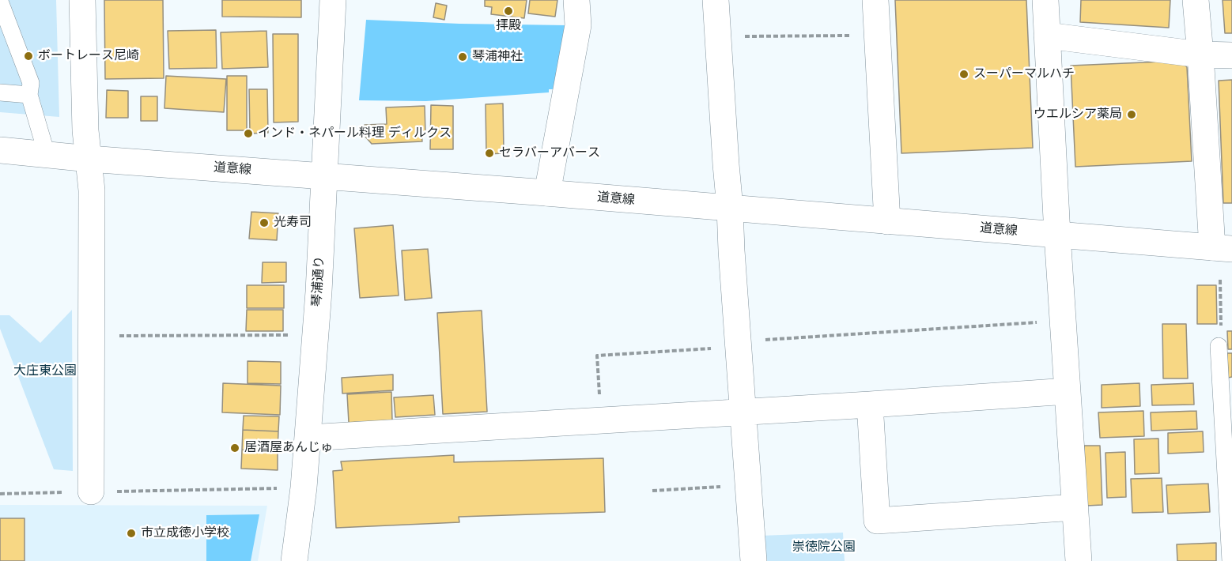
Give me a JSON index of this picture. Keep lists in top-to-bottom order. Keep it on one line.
{"streets":{"street":["道意線","琴浦通り"]},"crossings":[["道意線","琴浦通り"]],"parks":["大庄東公園","崇徳院公園"],"places":["拝殿","ボートレース尼崎","琴浦神社","スーパーマルハチ","ウエルシア薬局","インド・ネパール料理 ディルクス","セラバーアバース","光寿司","居酒屋あんじゅ","市立成徳小学校"]}
